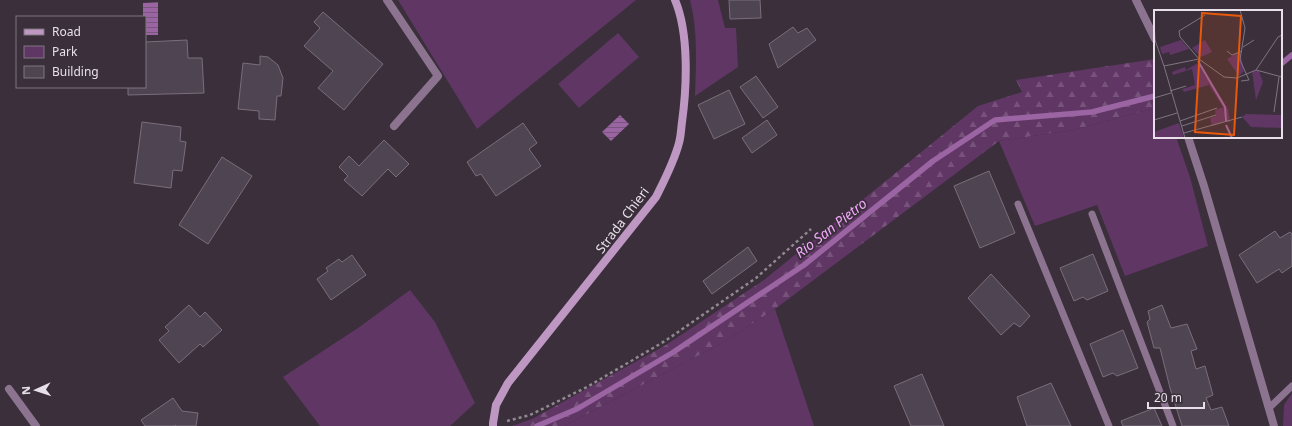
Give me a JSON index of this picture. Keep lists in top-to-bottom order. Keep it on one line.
{"streets":{"main road":["Strada Chieri"]},"water":["Rio San Pietro"],"legend":["Road","Park","Building"],"scale_bar":"20 m","north":"left"}
